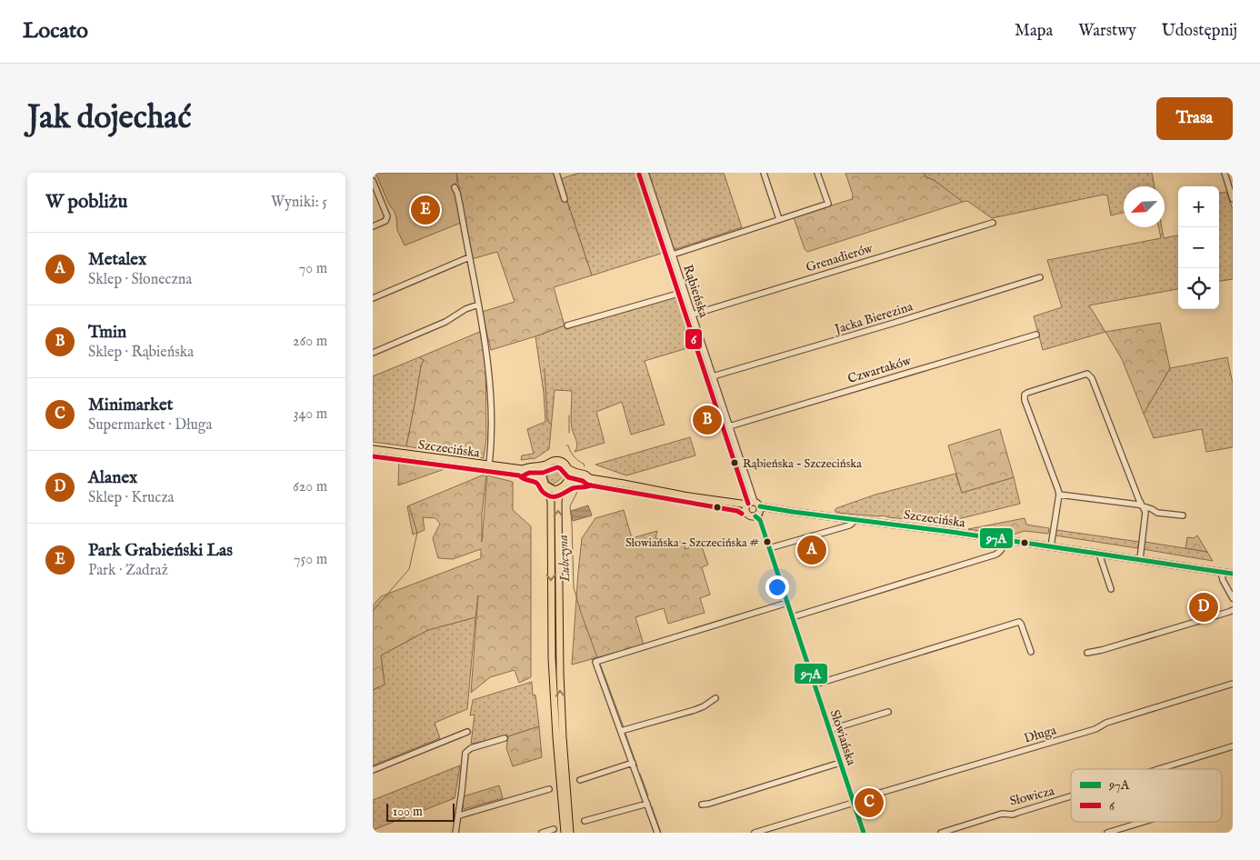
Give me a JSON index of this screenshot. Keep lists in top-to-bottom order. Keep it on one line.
{"streets":{"main road":["Szczecińska"],"street":["Grenadierów","Rąbieńska","Jacka Bierezina","Czwartaków","Długa","Słowiańska","Słowicza"]},"crossings":[["Grenadierów","Rąbieńska"],["Rąbieńska","Jacka Bierezina"],["Rąbieńska","Czwartaków"],["Rąbieńska","Szczecińska"],["Rąbieńska","Słowiańska"],["Szczecińska","Słowiańska"],["Długa","Słowiańska"]],"water":["Lubczyna"],"places":["Rąbieńska - Szczecińska","Słowiańska - Szczecińska #"],"lines":["transit line 6","transit line 97A"],"legend":["97A","6"],"scale_bar":"100 m","north":"bottom left","page":{"header":"Locato","nav":["Mapa","Warstwy","Udostępnij"],"buttons":"Trasa","title":"Jak dojechać","heading":["W pobliżu","Wyniki: 5"],"map_buttons":["+","−"],"pins":["E","B","A","D","C"],"list":[{"mark":"A","name":"Metalex","note":"Sklep · Słoneczna","value":"70 m"},{"mark":"B","name":"Tmin","note":"Sklep · Rąbieńska","value":"260 m"},{"mark":"C","name":"Minimarket","note":"Supermarket · Długa","value":"340 m"},{"mark":"D","name":"Alanex","note":"Sklep · Krucza","value":"620 m"},{"mark":"E","name":"Park Grabieński Las","note":"Park · Zadraż","value":"750 m"}],"scale":"100 m"}}
